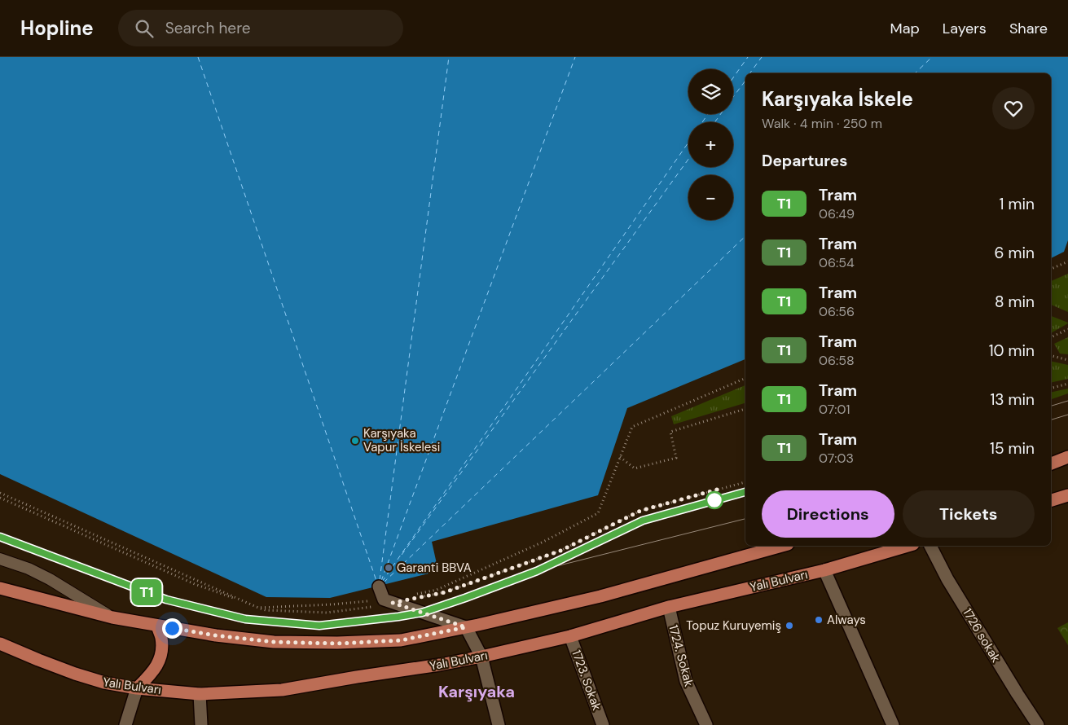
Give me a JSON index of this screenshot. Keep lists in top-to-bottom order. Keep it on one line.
{"streets":{"main road":["Yalı Bulvarı"],"street":["1726 sokak","1724. Sokak","1723. Sokak"]},"crossings":[["Yalı Bulvarı","1724. Sokak"],["Yalı Bulvarı","1723. Sokak"]],"districts":["Karşıyaka"],"places":["Karşıyaka Vapur İskelesi","Garanti BBVA","Always","Topuz Kuruyemiş"],"lines":["tram line T1"],"page":{"header":"Hopline","search":"Search here","nav":["Map","Layers","Share"],"on_map":"T1","map_buttons":["+","−"],"heading":[["Karşıyaka İskele","Walk · 4 min · 250 m"],"Departures"],"list":[{"mark":"T1","name":"Tram","note":"06:49","value":"1 min"},{"mark":"T1","name":"Tram","note":"06:54","value":"6 min"},{"mark":"T1","name":"Tram","note":"06:56","value":"8 min"},{"mark":"T1","name":"Tram","note":"06:58","value":"10 min"},{"mark":"T1","name":"Tram","note":"07:01","value":"13 min"},{"mark":"T1","name":"Tram","note":"07:03","value":"15 min"}],"buttons":["Directions","Tickets"]}}
